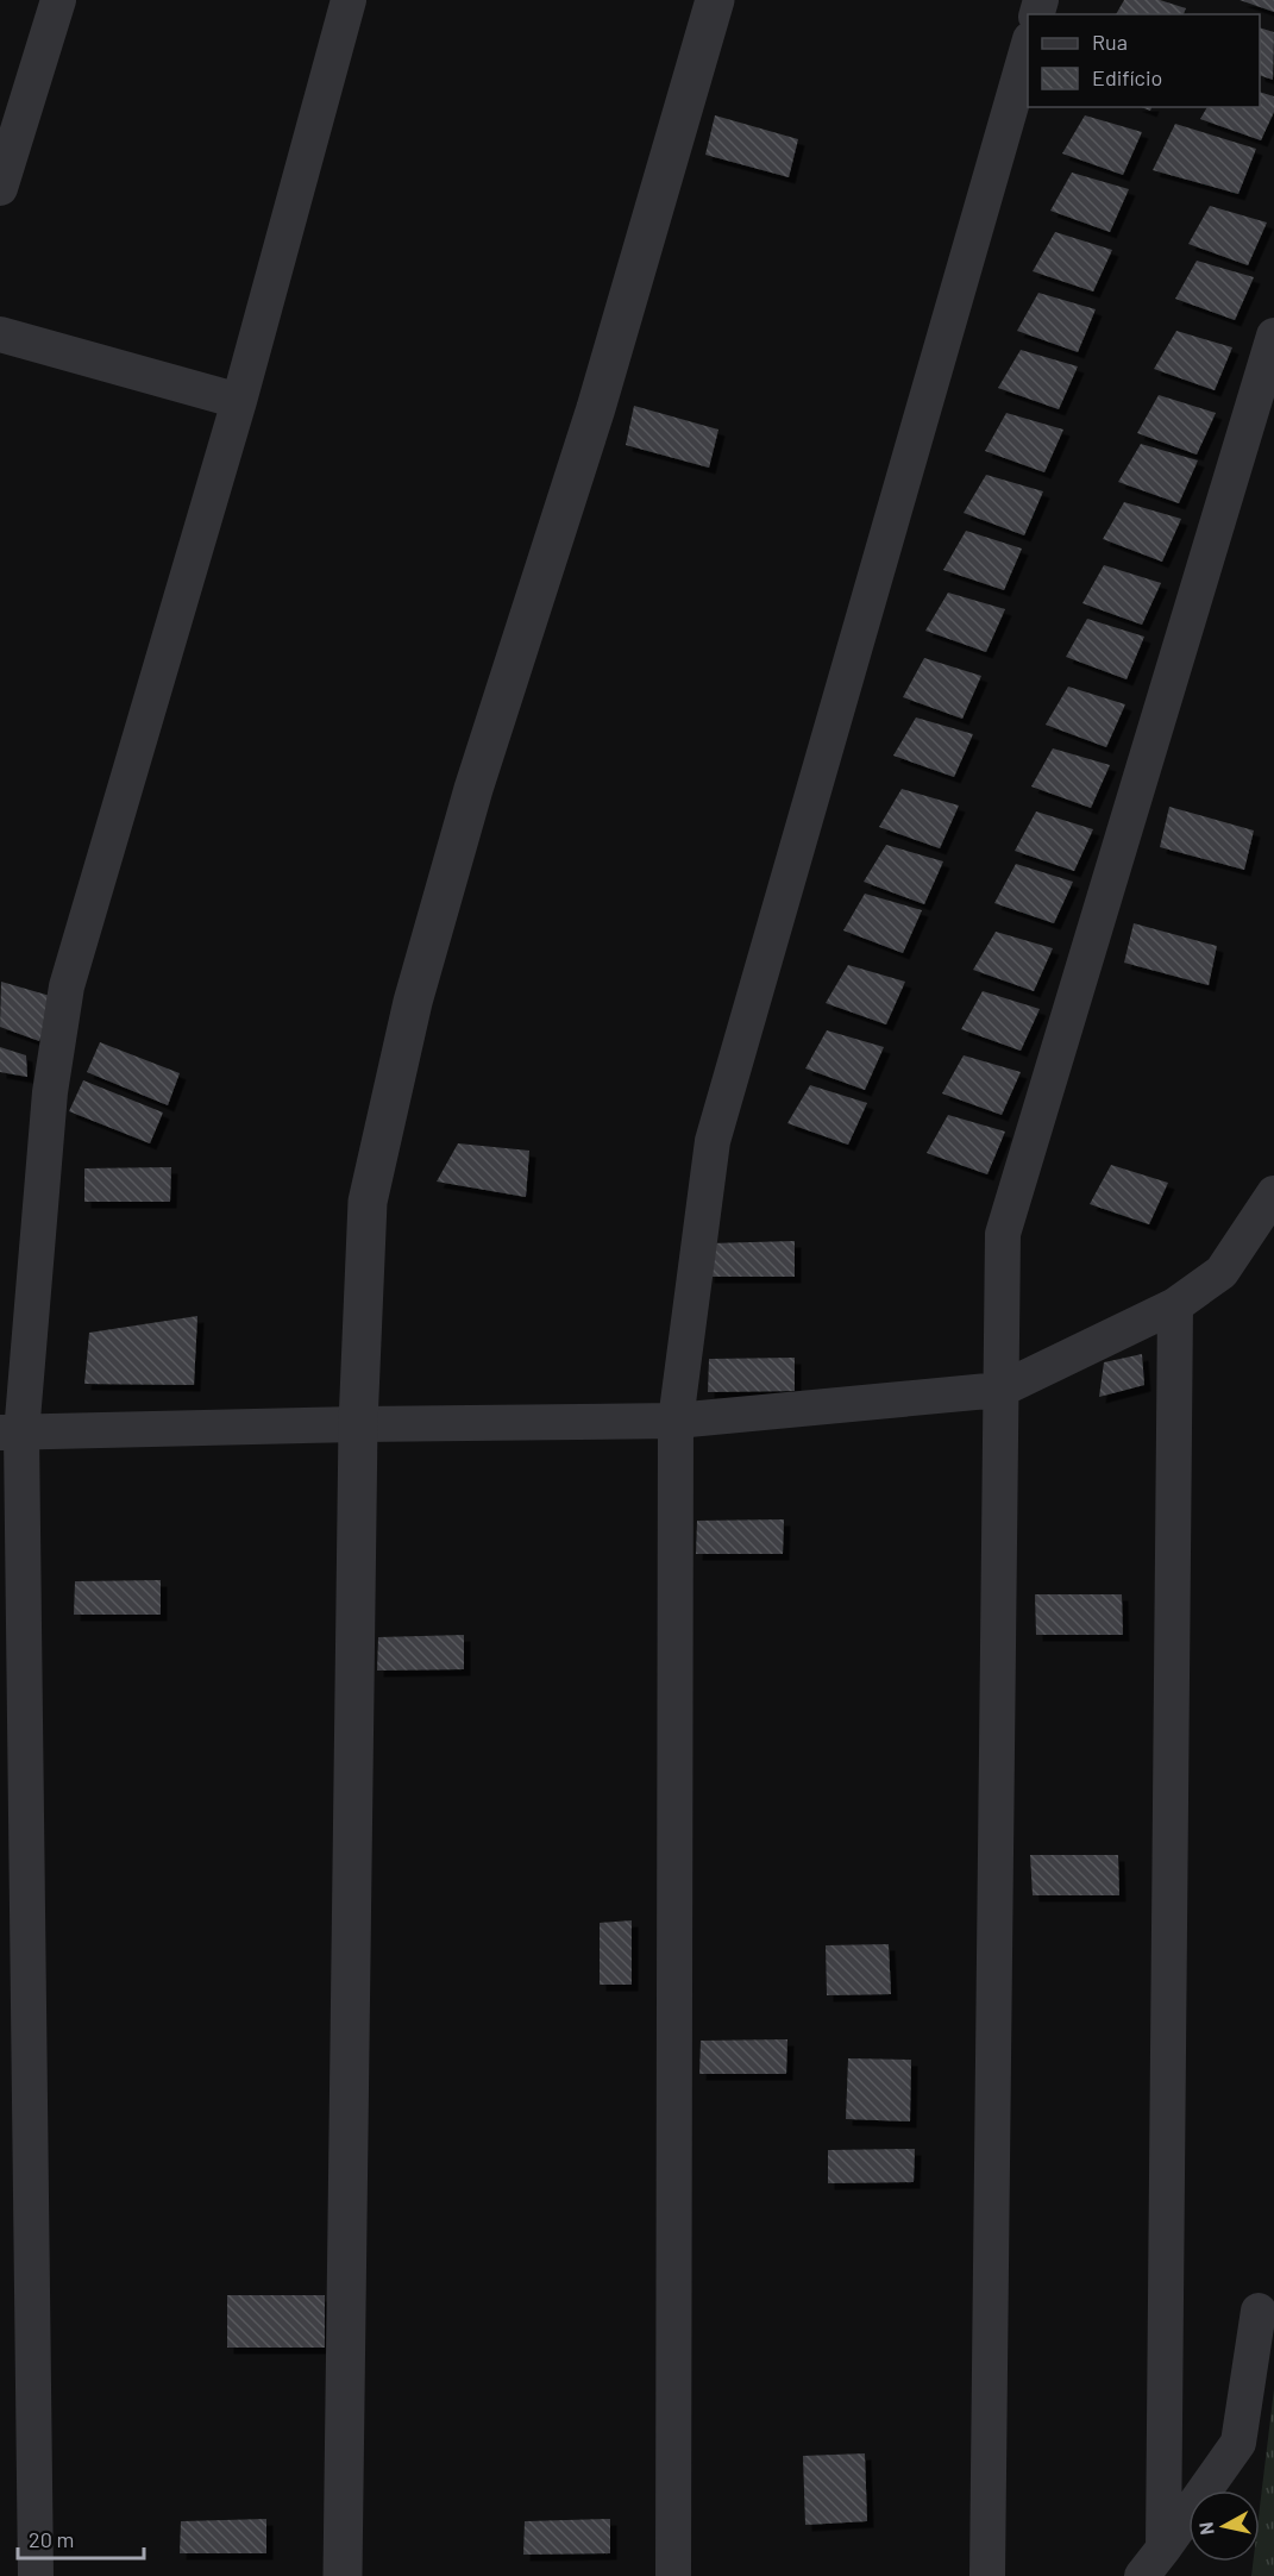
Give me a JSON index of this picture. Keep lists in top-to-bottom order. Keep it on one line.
{"legend":["Rua","Edifício"],"scale_bar":"20 m","north":"left"}
